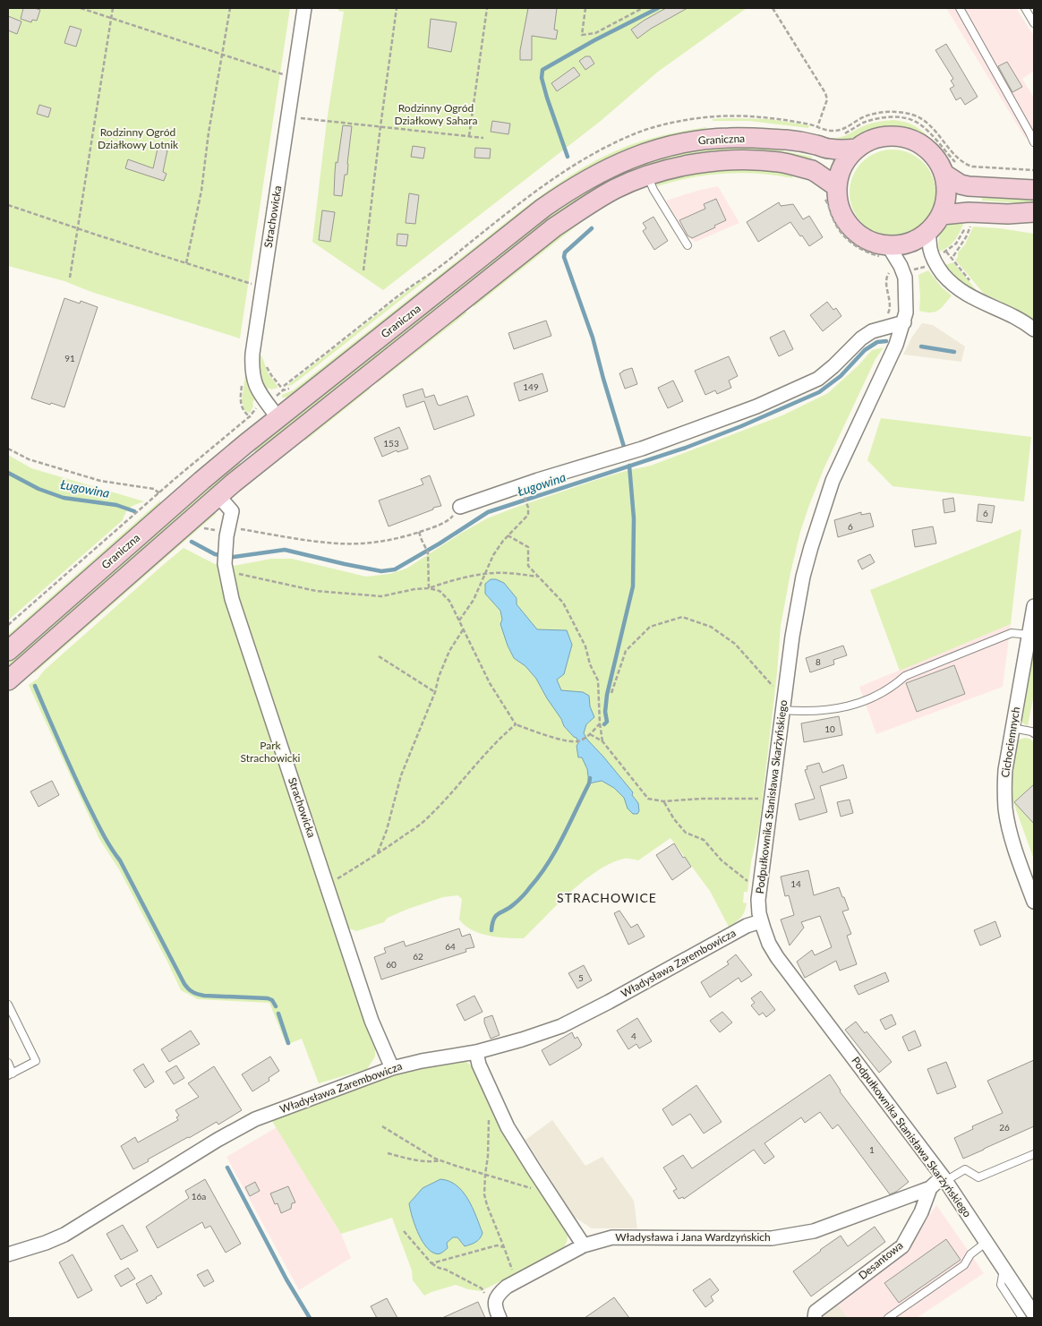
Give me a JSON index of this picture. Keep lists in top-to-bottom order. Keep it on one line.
{"streets":{"main road":["Graniczna"],"street":["Strachowicka","Cichociemnych","Podpułkownika Stanisława Skarżyńskiego","Władysława Zarembowicza","Władysława i Jana Wardzyńskich","Desantowa"]},"crossings":[["Graniczna","Strachowicka"],["Graniczna","Podpułkownika Stanisława Skarżyńskiego"],["Strachowicka","Władysława Zarembowicza"],["Podpułkownika Stanisława Skarżyńskiego","Władysława Zarembowicza"],["Podpułkownika Stanisława Skarżyńskiego","Władysława i Jana Wardzyńskich"],["Władysława i Jana Wardzyńskich","Desantowa"]],"districts":["STRACHOWICE"],"water":["Ługowina"],"parks":["Rodzinny Ogród Działkowy Sahara","Rodzinny Ogród Działkowy Lotnik","Park Strachowicki"],"house_numbers":["91","149","153","6","6","8","10","14","64","62","60","5","4","26","1","16a"]}
